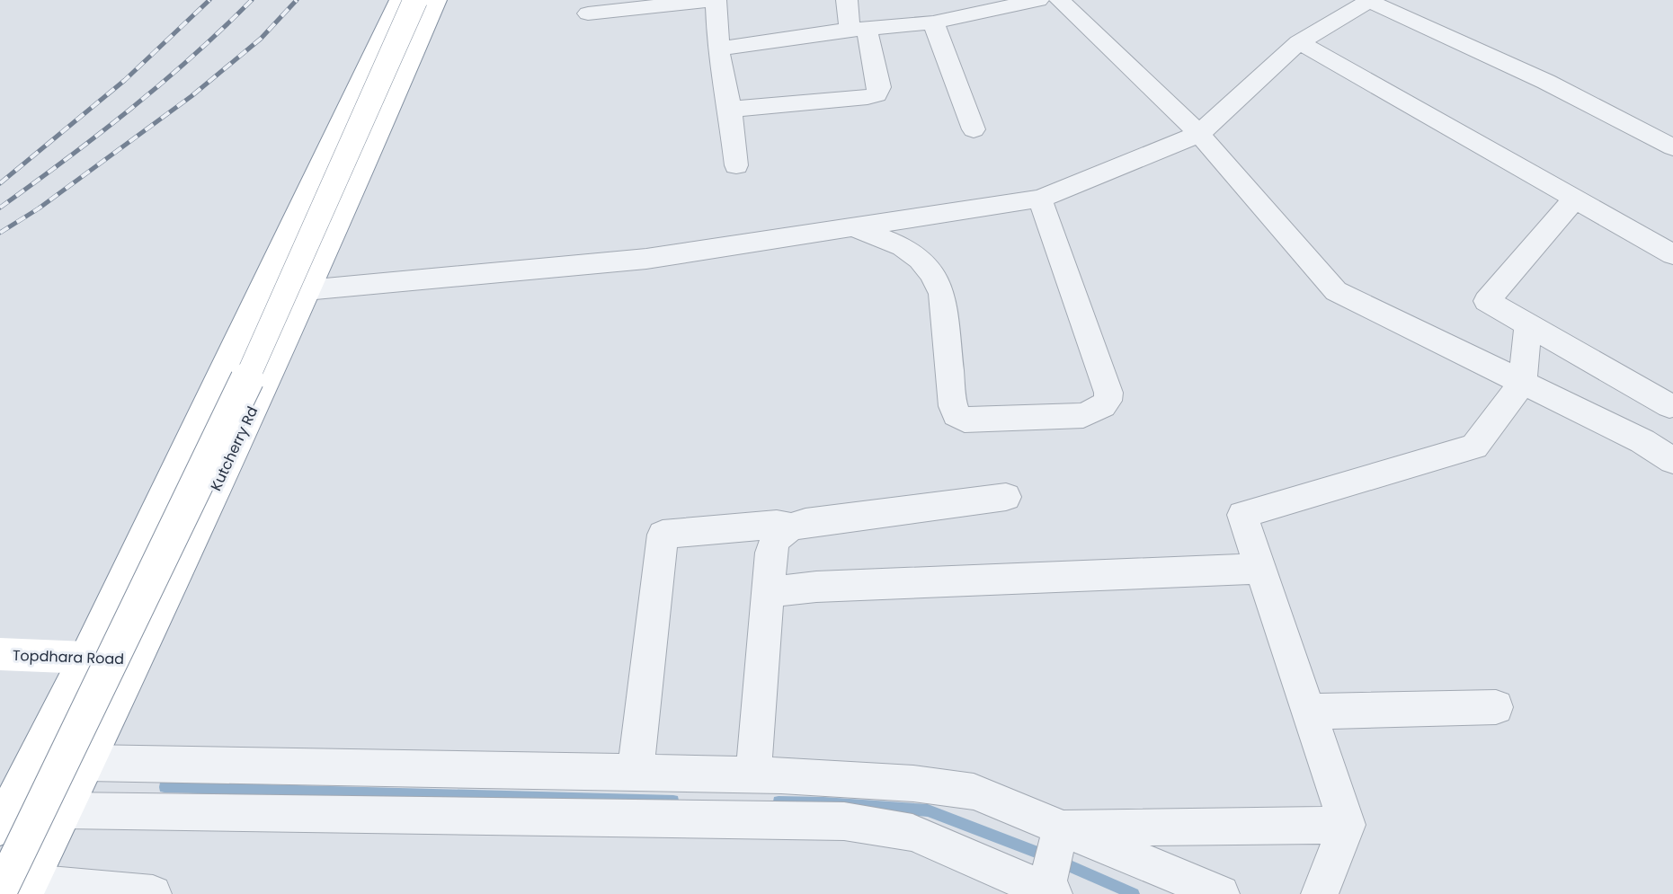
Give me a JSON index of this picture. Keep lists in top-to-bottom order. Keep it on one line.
{"streets":{"main road":["Kutcherry Rd","Topdhara Road"]},"crossings":[["Kutcherry Rd","Topdhara Road"]]}
